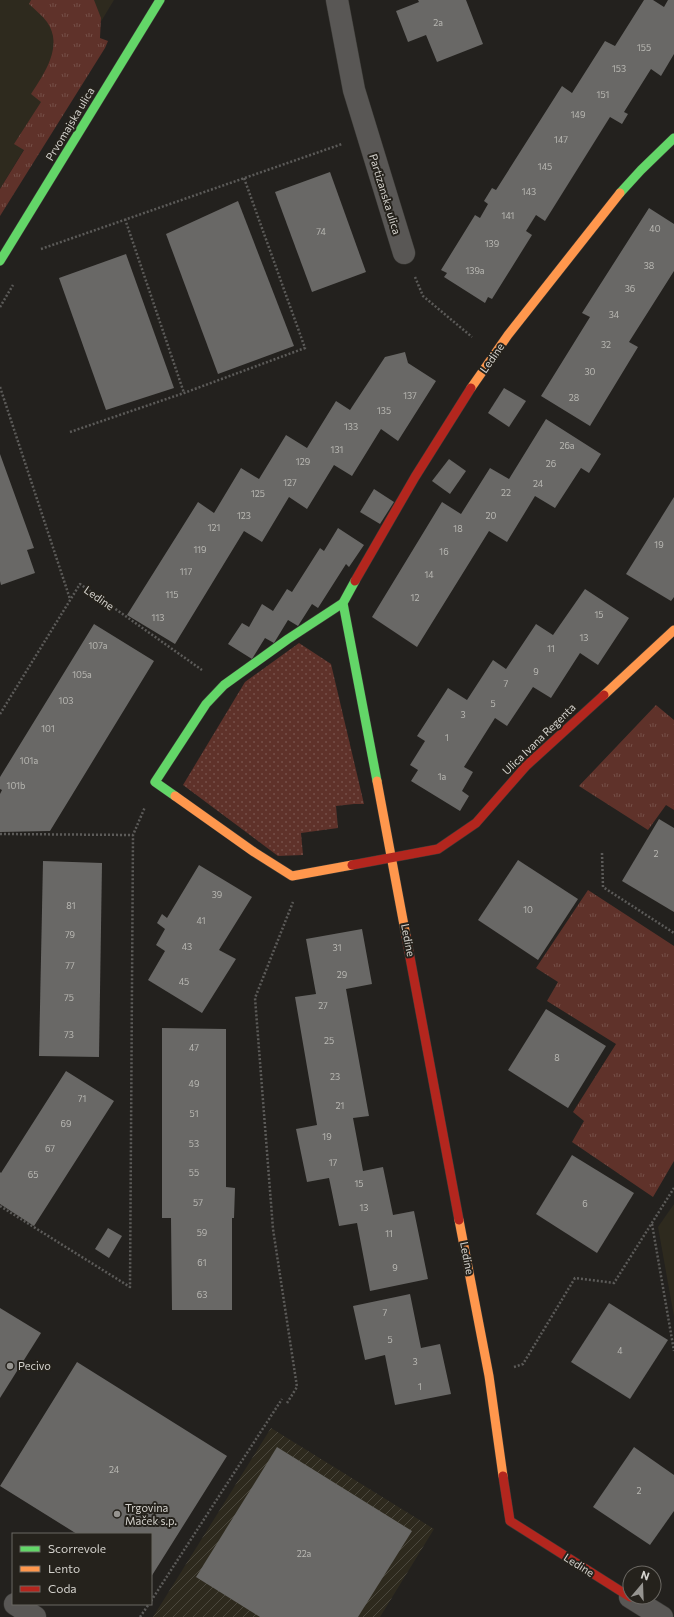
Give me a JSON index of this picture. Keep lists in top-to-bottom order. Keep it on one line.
{"streets":{"street":["Prvomajska ulica","Partizanska ulica","Ledine","Ulica Ivana Regenta"]},"crossings":[["Ledine","Ulica Ivana Regenta"]],"places":["Pecivo","Trgovina Maček s.p."],"house_numbers":["2a","155","153","151","149","147","145","143","141","40","74","139","38","139a","36","34","32","30","137","28","135","133","26a","131","129","26","127","24","22","125","123","20","121","18","19","119","16","117","14","115","12","15","113","13","107a","11","9","105a","7","103","5","3","101","1","101a","1a","101b","2","39","81","10","41","79","43","31","77","29","45","75","27","73","25","47","8","23","49","71","21","51","69","19","53","67","17","55","65","15","57","6","13","59","11","61","9","63","7","5","4","3","1","24","2","22a"],"legend":["Scorrevole","Lento","Coda"],"north":"top"}
